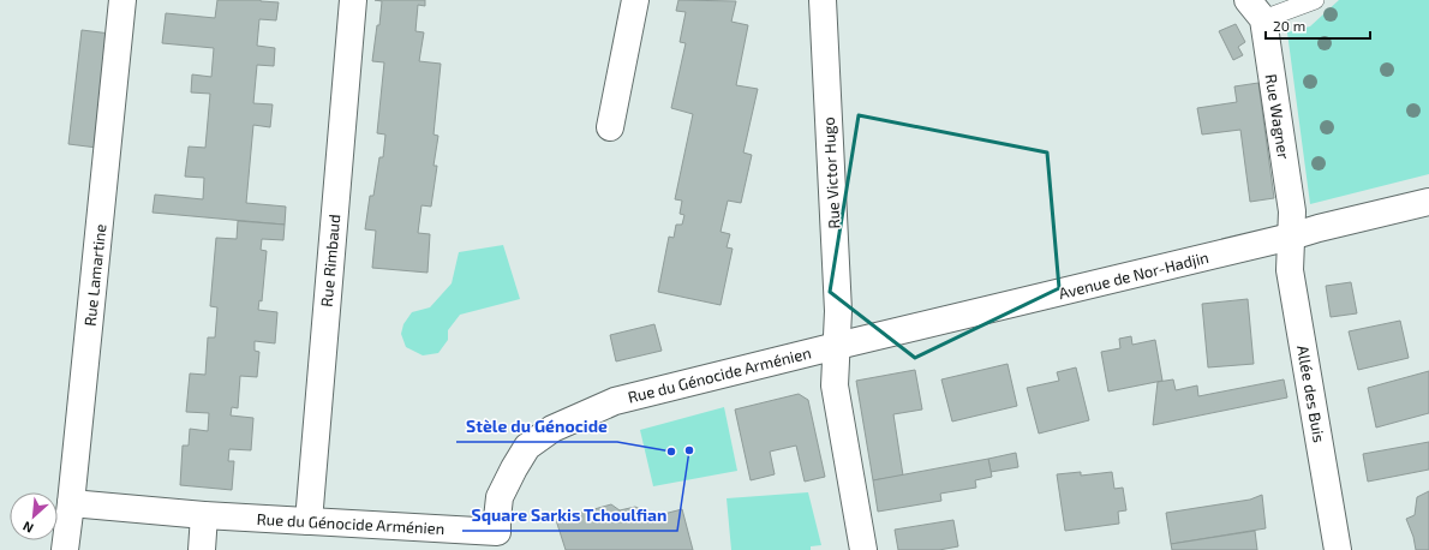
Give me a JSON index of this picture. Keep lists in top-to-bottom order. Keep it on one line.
{"streets":{"street":["Rue Wagner","Rue Victor Hugo","Rue Rimbaud","Rue Lamartine","Avenue de Nor-Hadjin","Rue du Génocide Arménien","Allée des Buis"]},"crossings":[["Rue Wagner","Avenue de Nor-Hadjin"],["Rue Wagner","Allée des Buis"],["Rue Victor Hugo","Avenue de Nor-Hadjin"],["Rue Victor Hugo","Rue du Génocide Arménien"],["Rue Rimbaud","Rue du Génocide Arménien"],["Rue Lamartine","Rue du Génocide Arménien"],["Avenue de Nor-Hadjin","Rue du Génocide Arménien"],["Avenue de Nor-Hadjin","Allée des Buis"]],"places":["Square Sarkis Tchoulfian","Stèle du Génocide"],"scale_bar":"20 m","north":"bottom left"}
